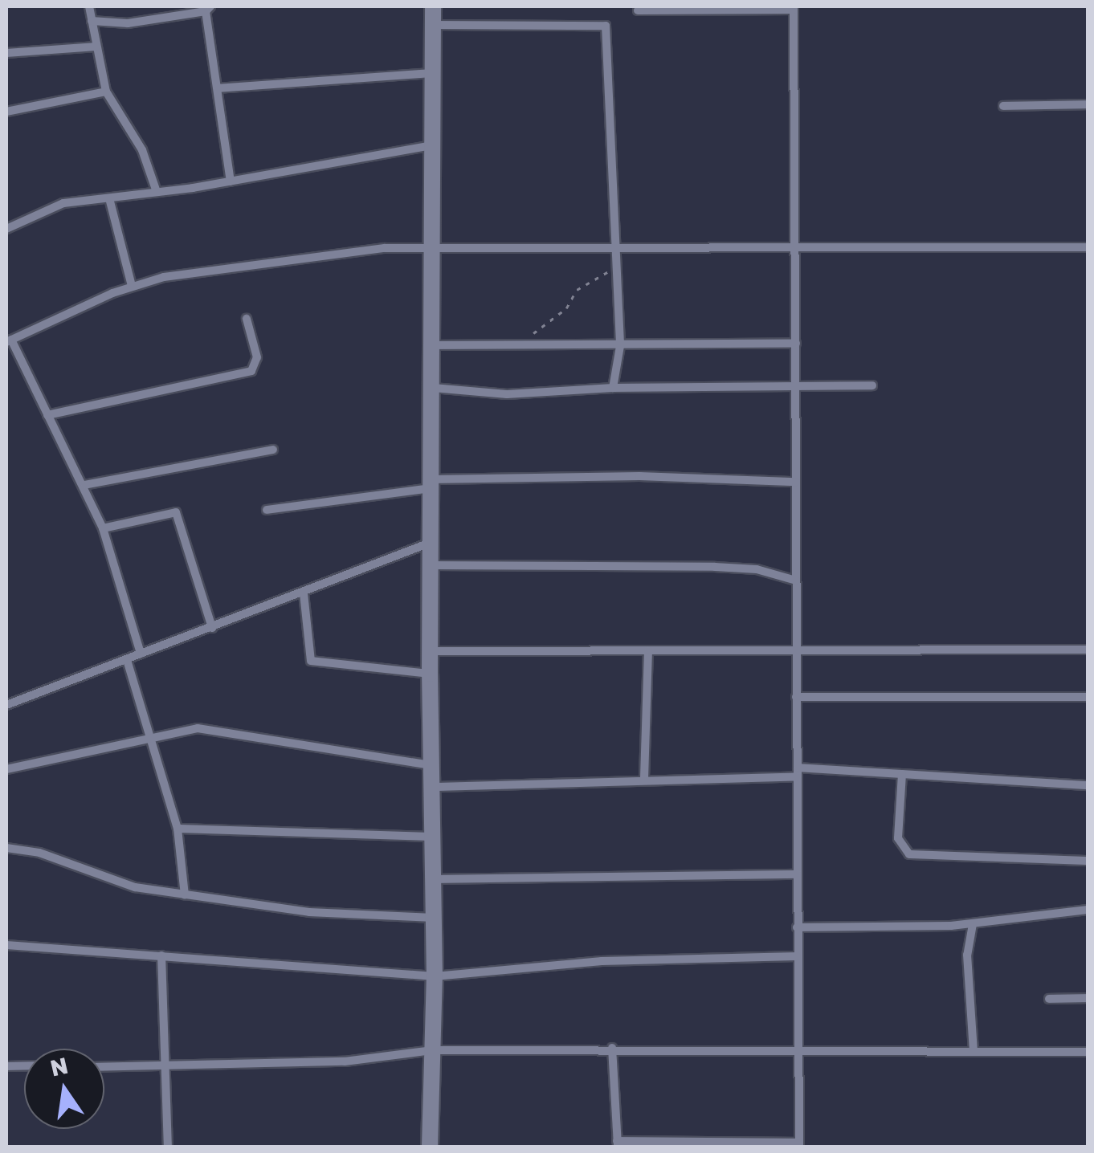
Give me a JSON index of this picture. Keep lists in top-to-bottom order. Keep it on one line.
{"north":"top"}
